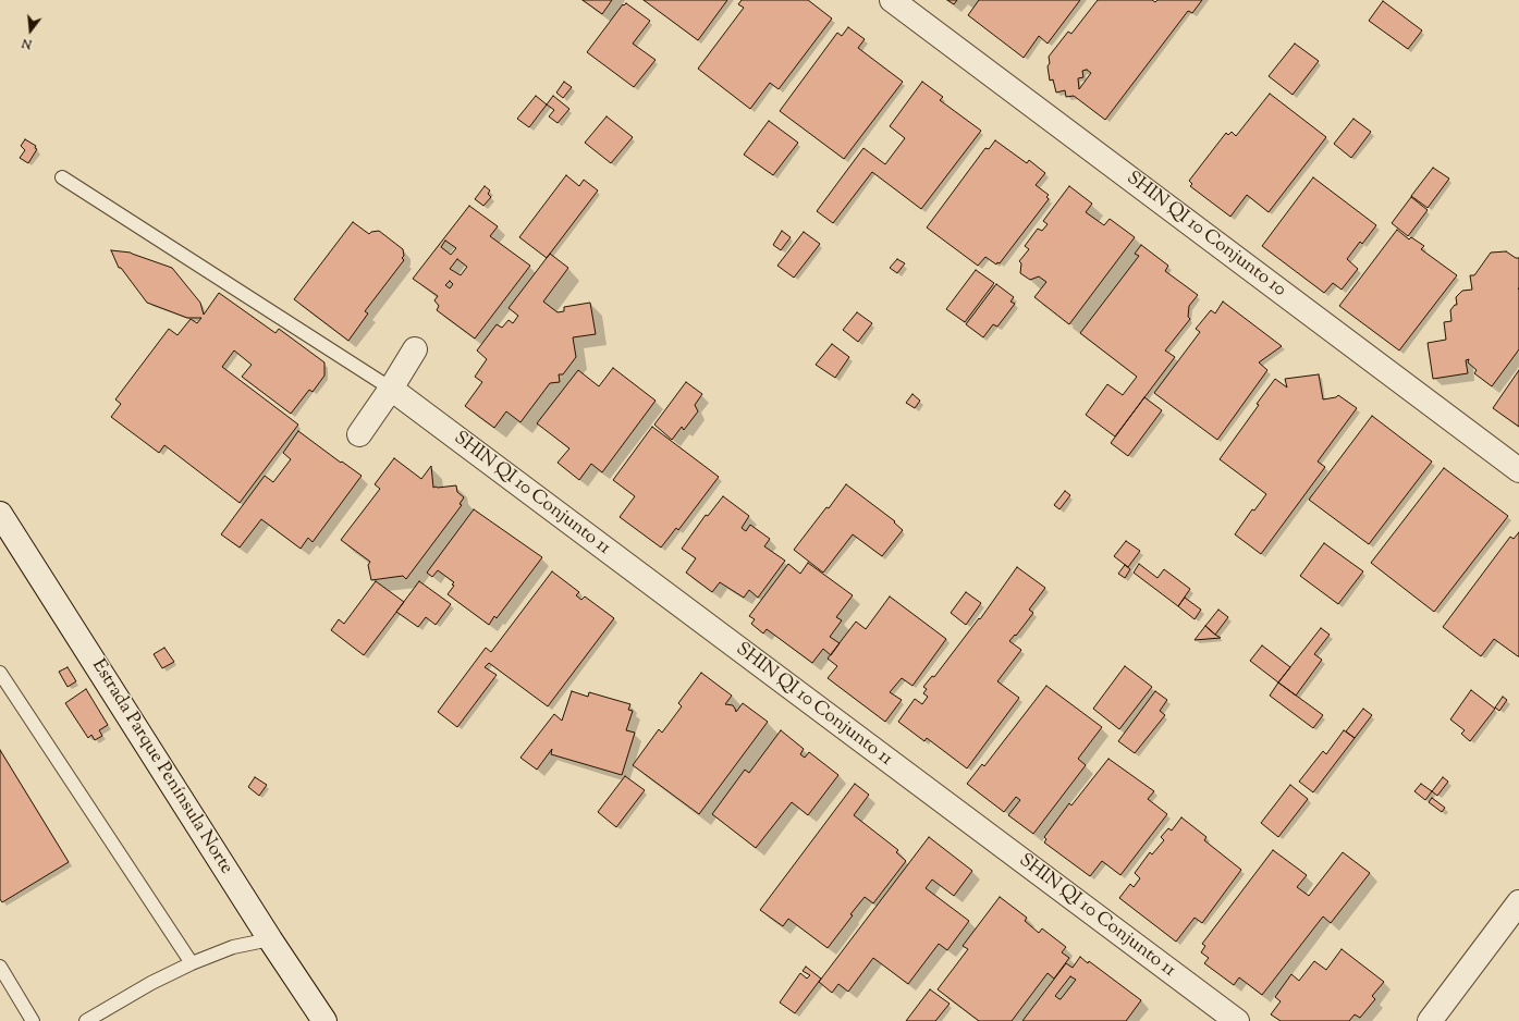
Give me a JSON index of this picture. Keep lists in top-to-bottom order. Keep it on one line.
{"streets":{"street":["SHIN QI 10 Conjunto 10","SHIN QI 10 Conjunto 11","Estrada Parque Península Norte"]},"north":"bottom"}
